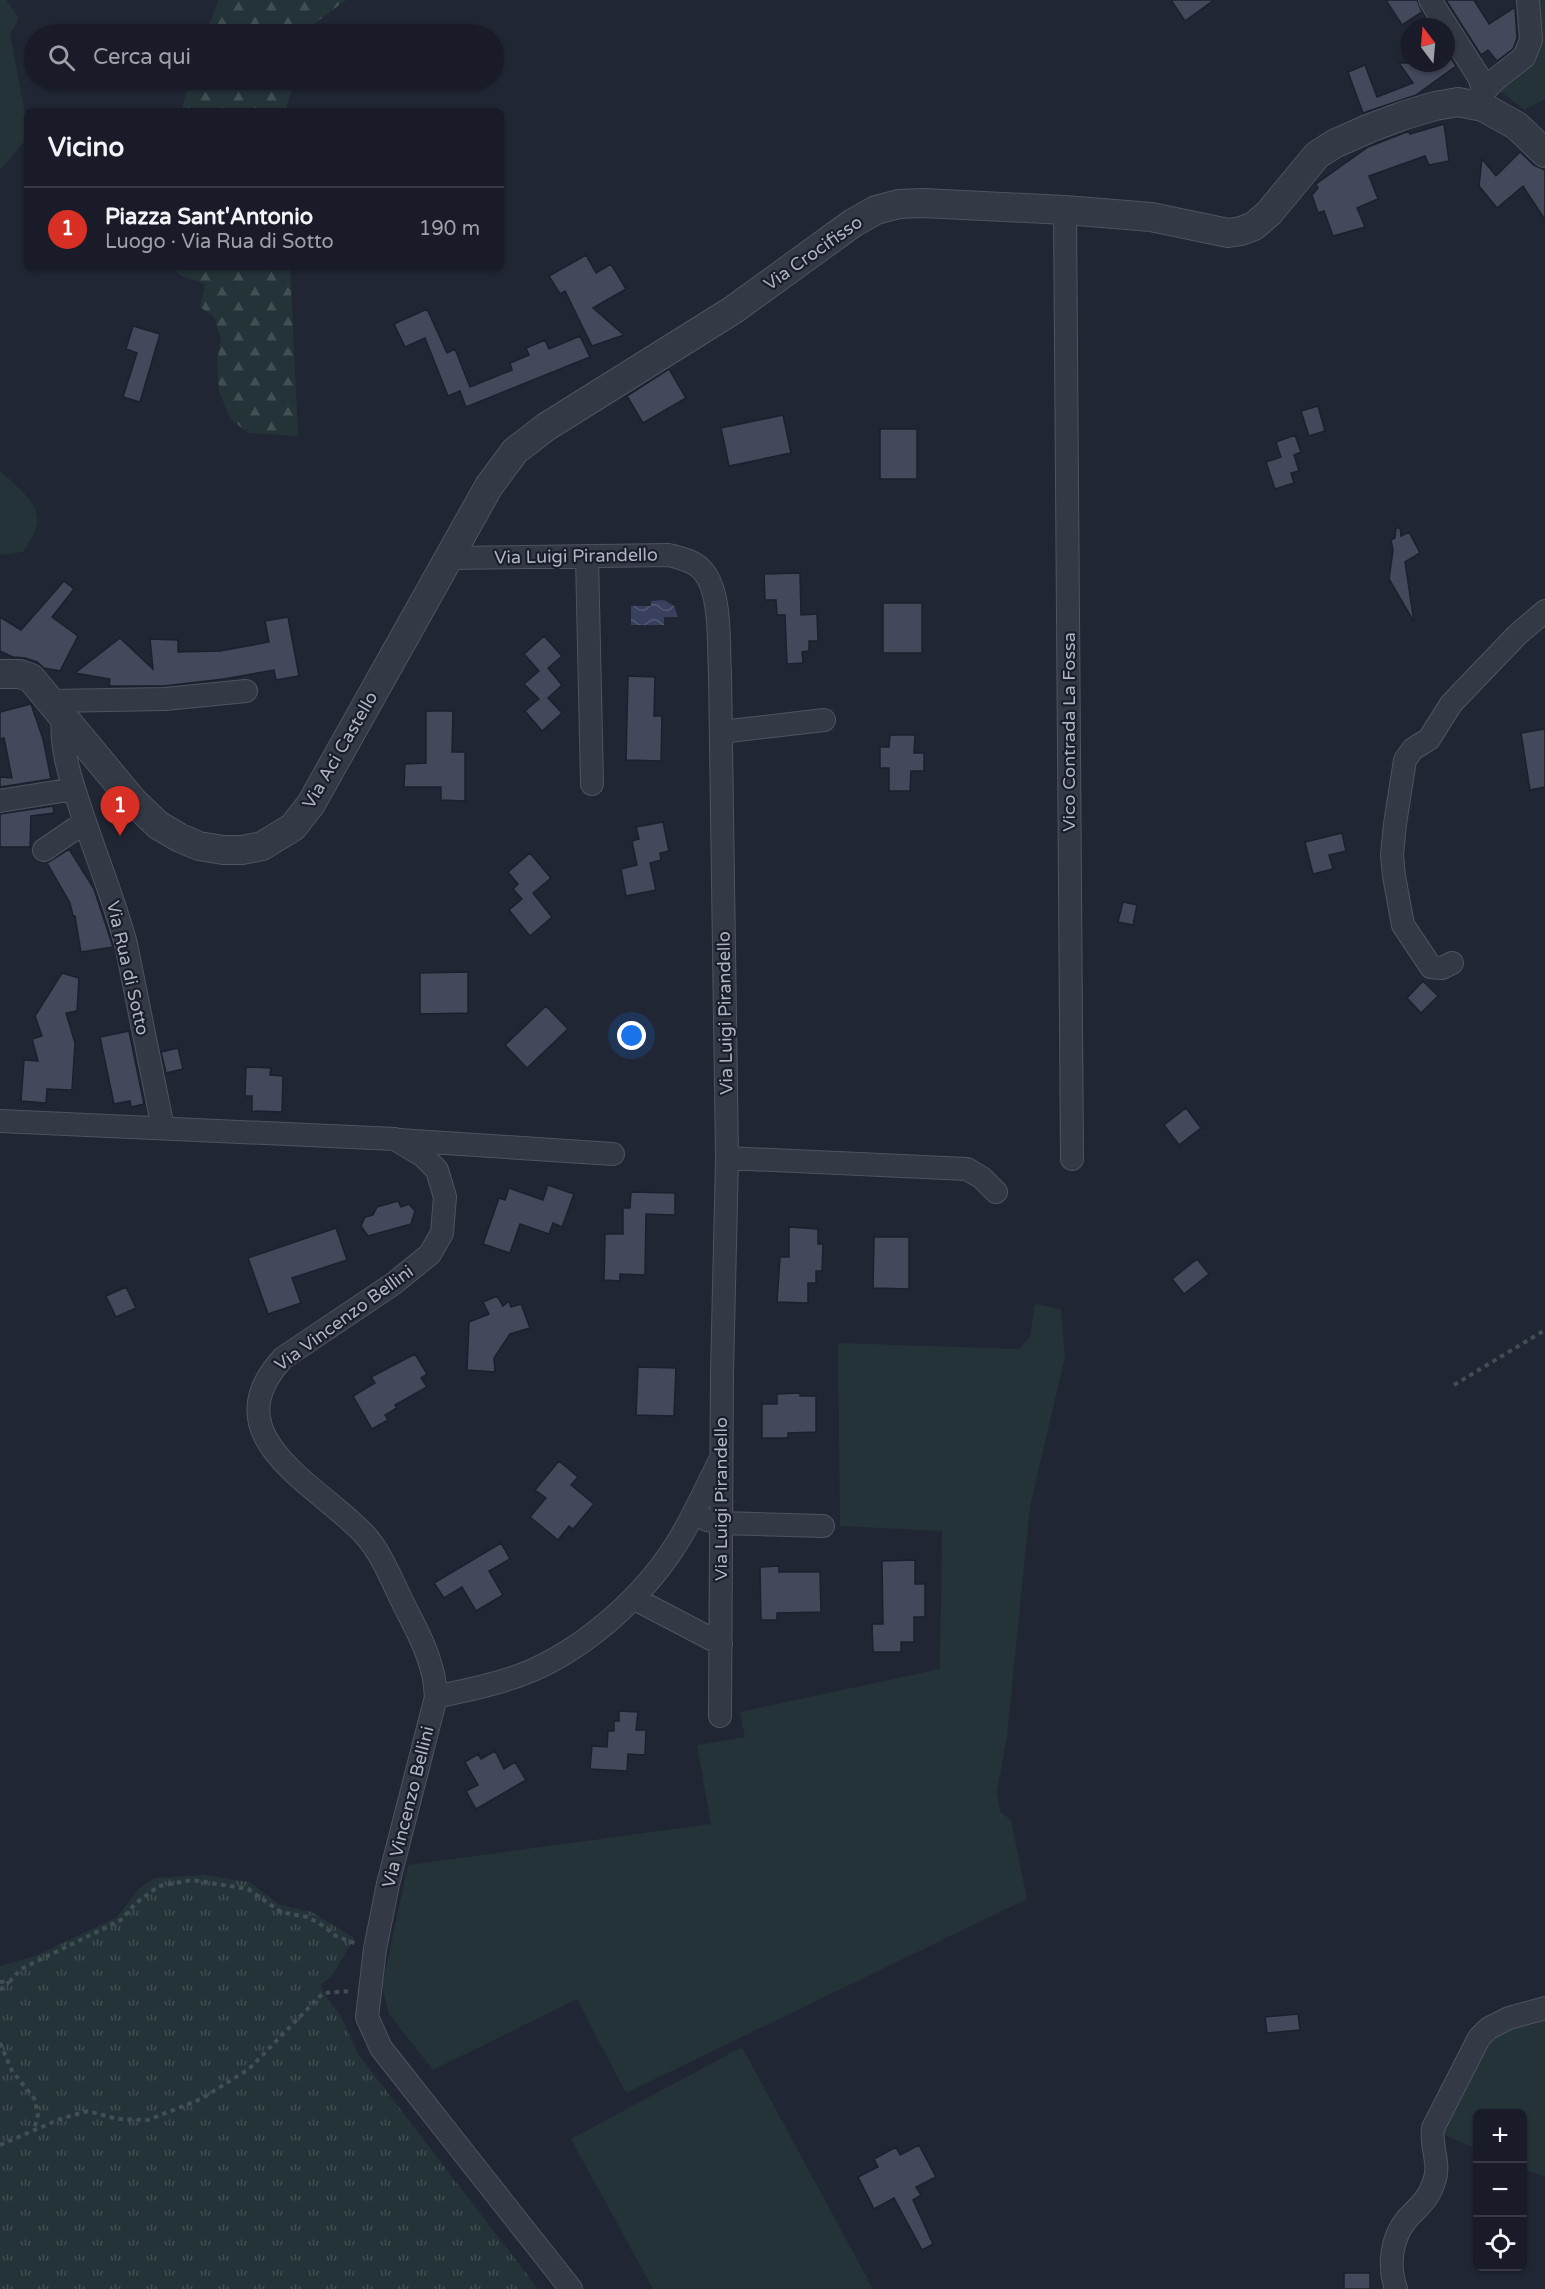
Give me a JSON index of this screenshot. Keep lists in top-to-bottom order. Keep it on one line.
{"streets":{"street":["Via Crocifisso","Via Luigi Pirandello","Vico Contrada La Fossa","Via Aci Castello","Via Rua di Sotto","Via Vincenzo Bellini"]},"crossings":[["Via Crocifisso","Vico Contrada La Fossa"],["Via Crocifisso","Via Aci Castello"],["Via Luigi Pirandello","Via Aci Castello"],["Via Aci Castello","Via Rua di Sotto"],["Via Rua di Sotto","Via Vincenzo Bellini"]],"north":"top","page":{"search":"Cerca qui","heading":"Vicino","list":[{"mark":"1","name":"Piazza Sant'Antonio","note":"Luogo · Via Rua di Sotto","value":"190 m"}],"pins":"1","map_buttons":["+","−"]}}
